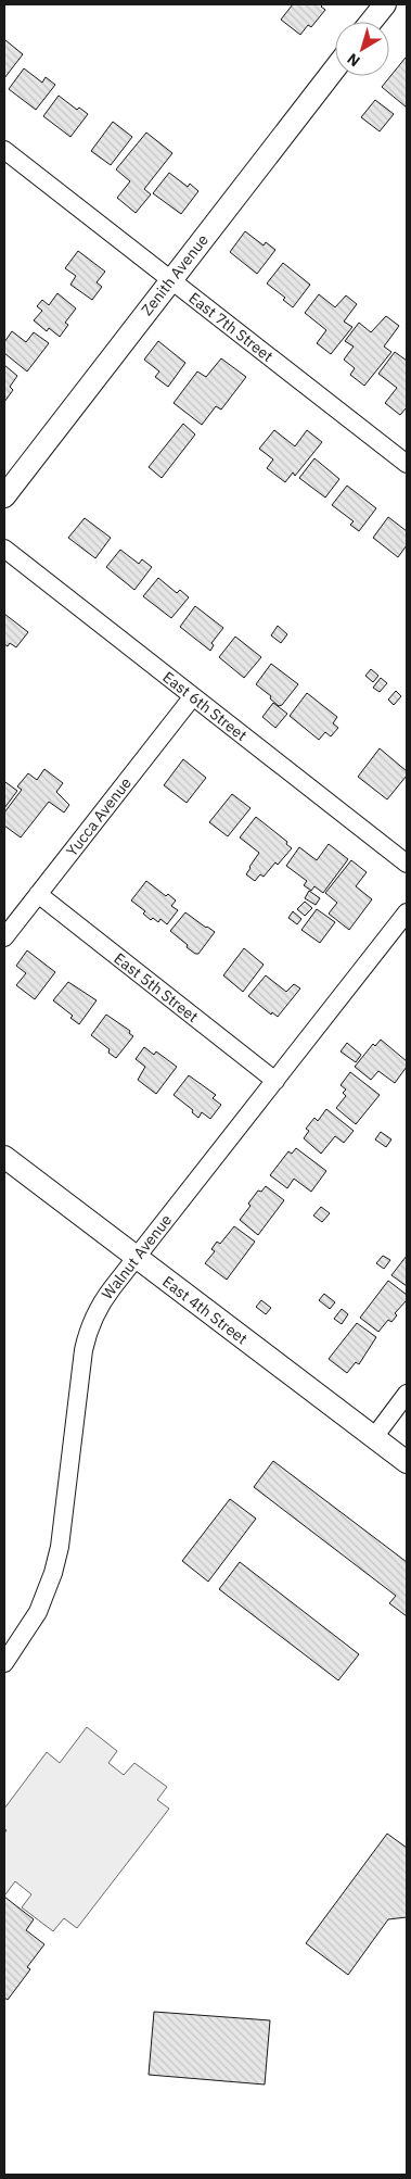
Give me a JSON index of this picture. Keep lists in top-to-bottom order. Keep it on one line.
{"streets":{"street":["Zenith Avenue","East 7th Street","East 6th Street","Yucca Avenue","East 5th Street","Walnut Avenue","East 4th Street"]},"crossings":[["Zenith Avenue","East 7th Street"],["East 6th Street","Yucca Avenue"],["Yucca Avenue","East 5th Street"],["East 5th Street","Walnut Avenue"],["Walnut Avenue","East 4th Street"]],"north":"bottom left"}
